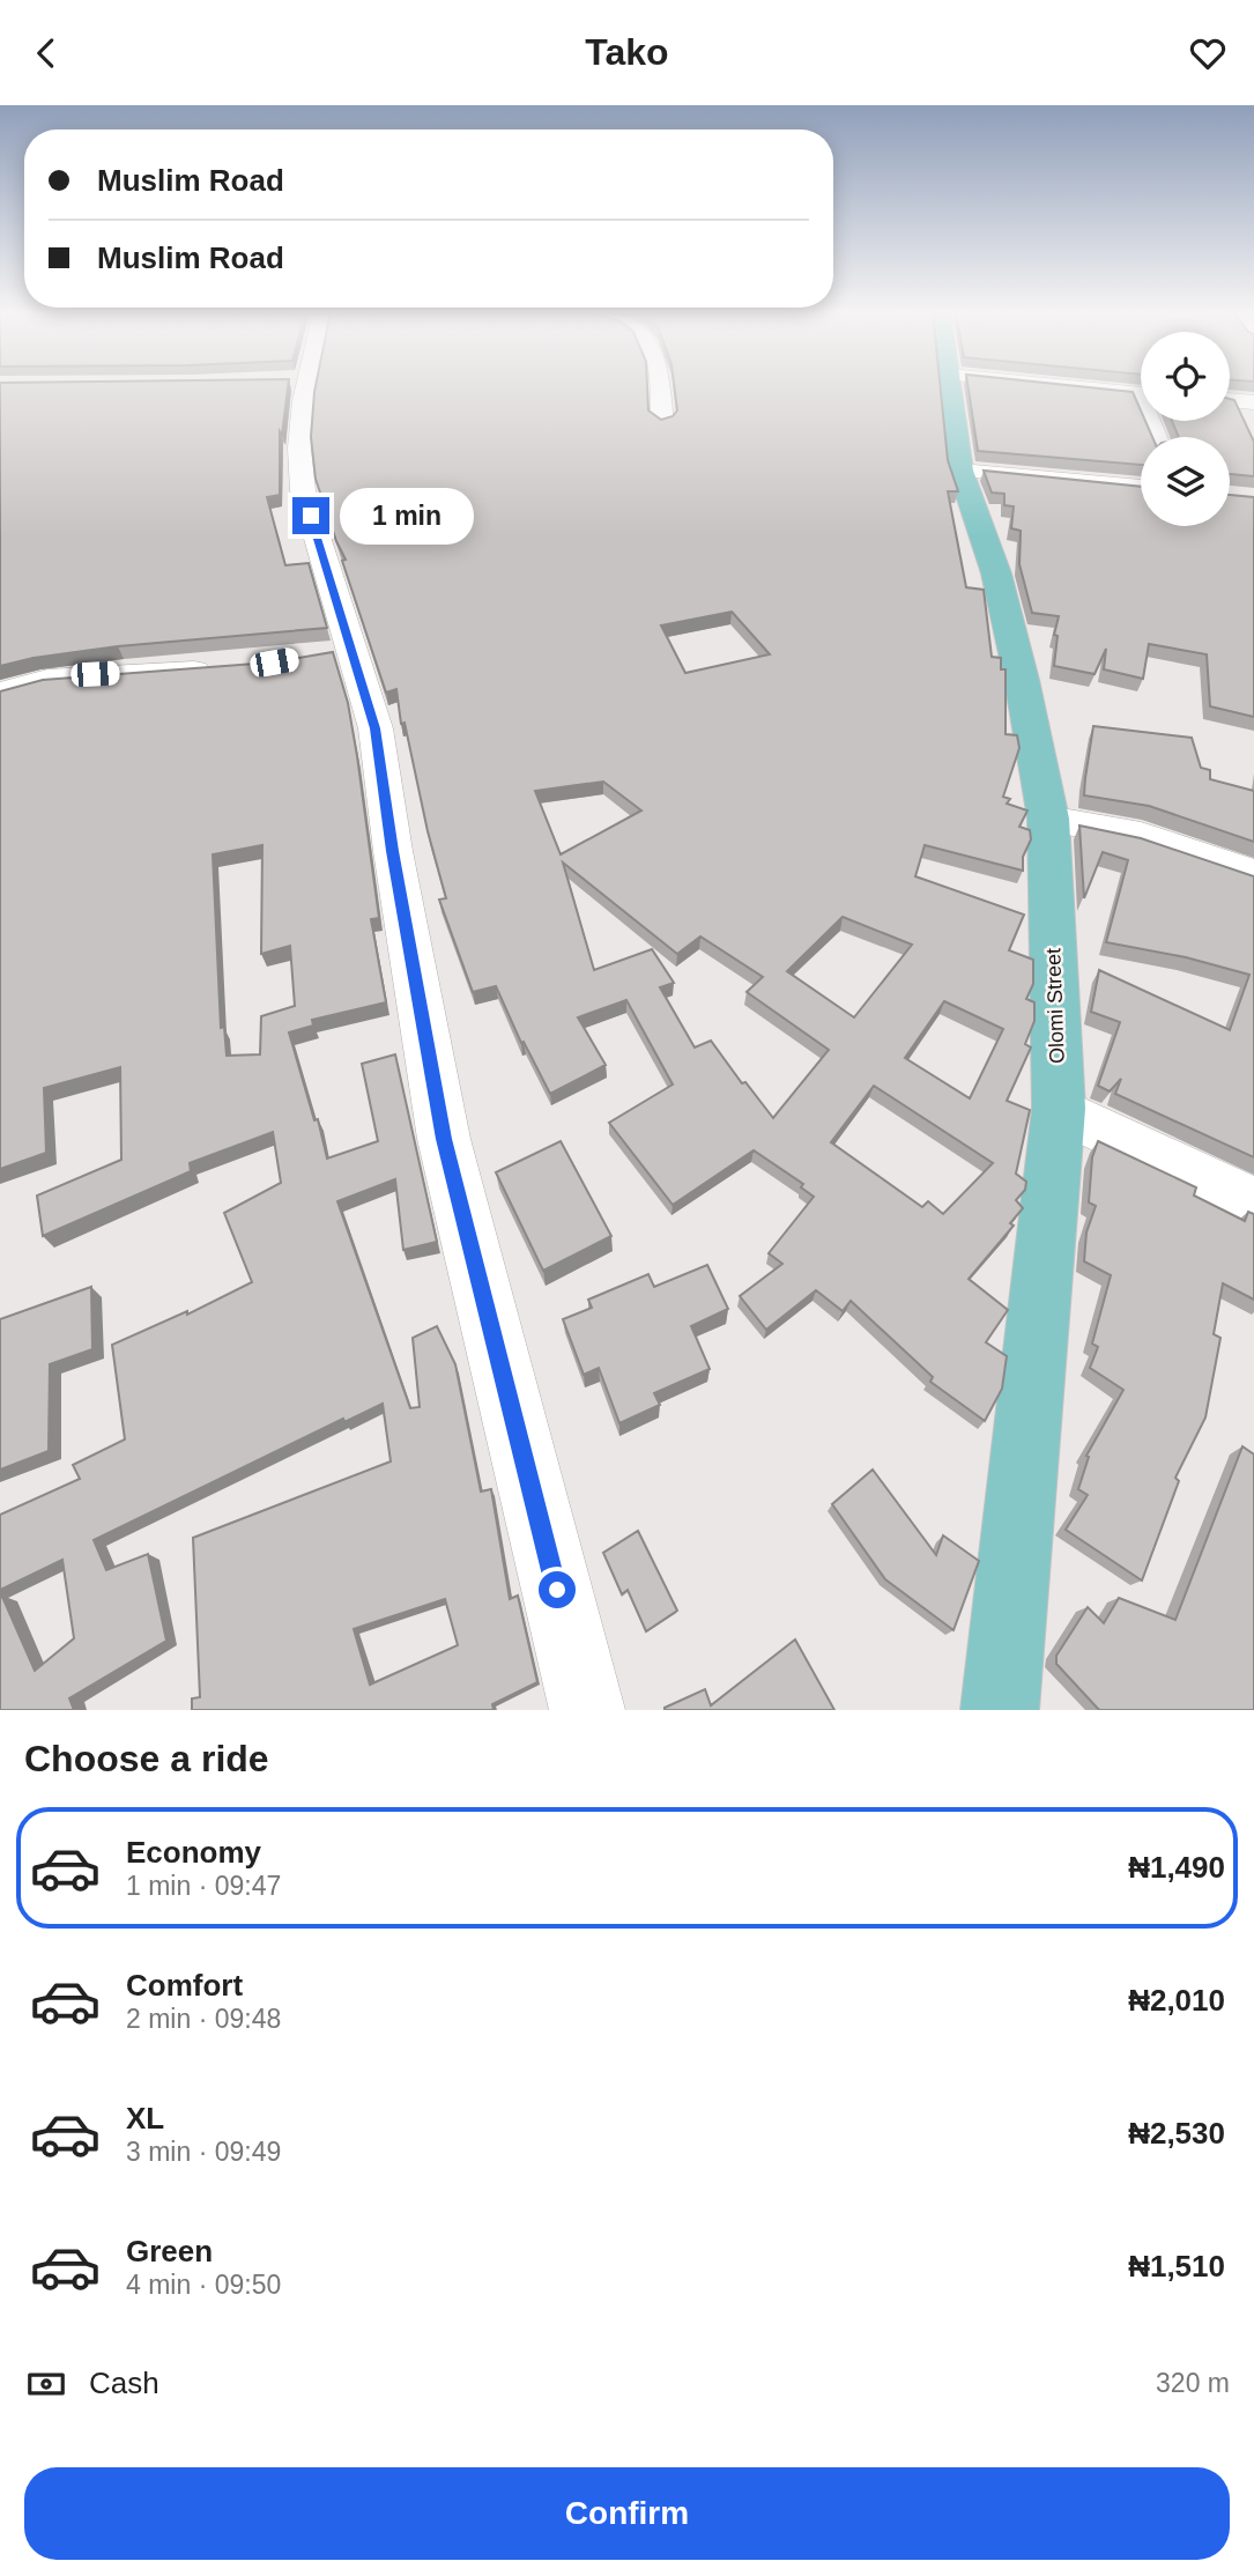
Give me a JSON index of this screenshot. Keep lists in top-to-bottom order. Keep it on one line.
{"streets":{"main road":["Olomi Street"]},"page":{"header":"Tako","banner":["Muslim Road","Muslim Road"],"bubble":"1 min","heading":"Choose a ride","list":[{"name":"Economy","note":"1 min · 09:47","value":"₦1,490"},{"name":"Comfort","note":"2 min · 09:48","value":"₦2,010"},{"name":"XL","note":"3 min · 09:49","value":"₦2,530"},{"name":"Green","note":"4 min · 09:50","value":"₦1,510"}],"pay":["Cash","320 m"],"buttons":"Confirm"}}
